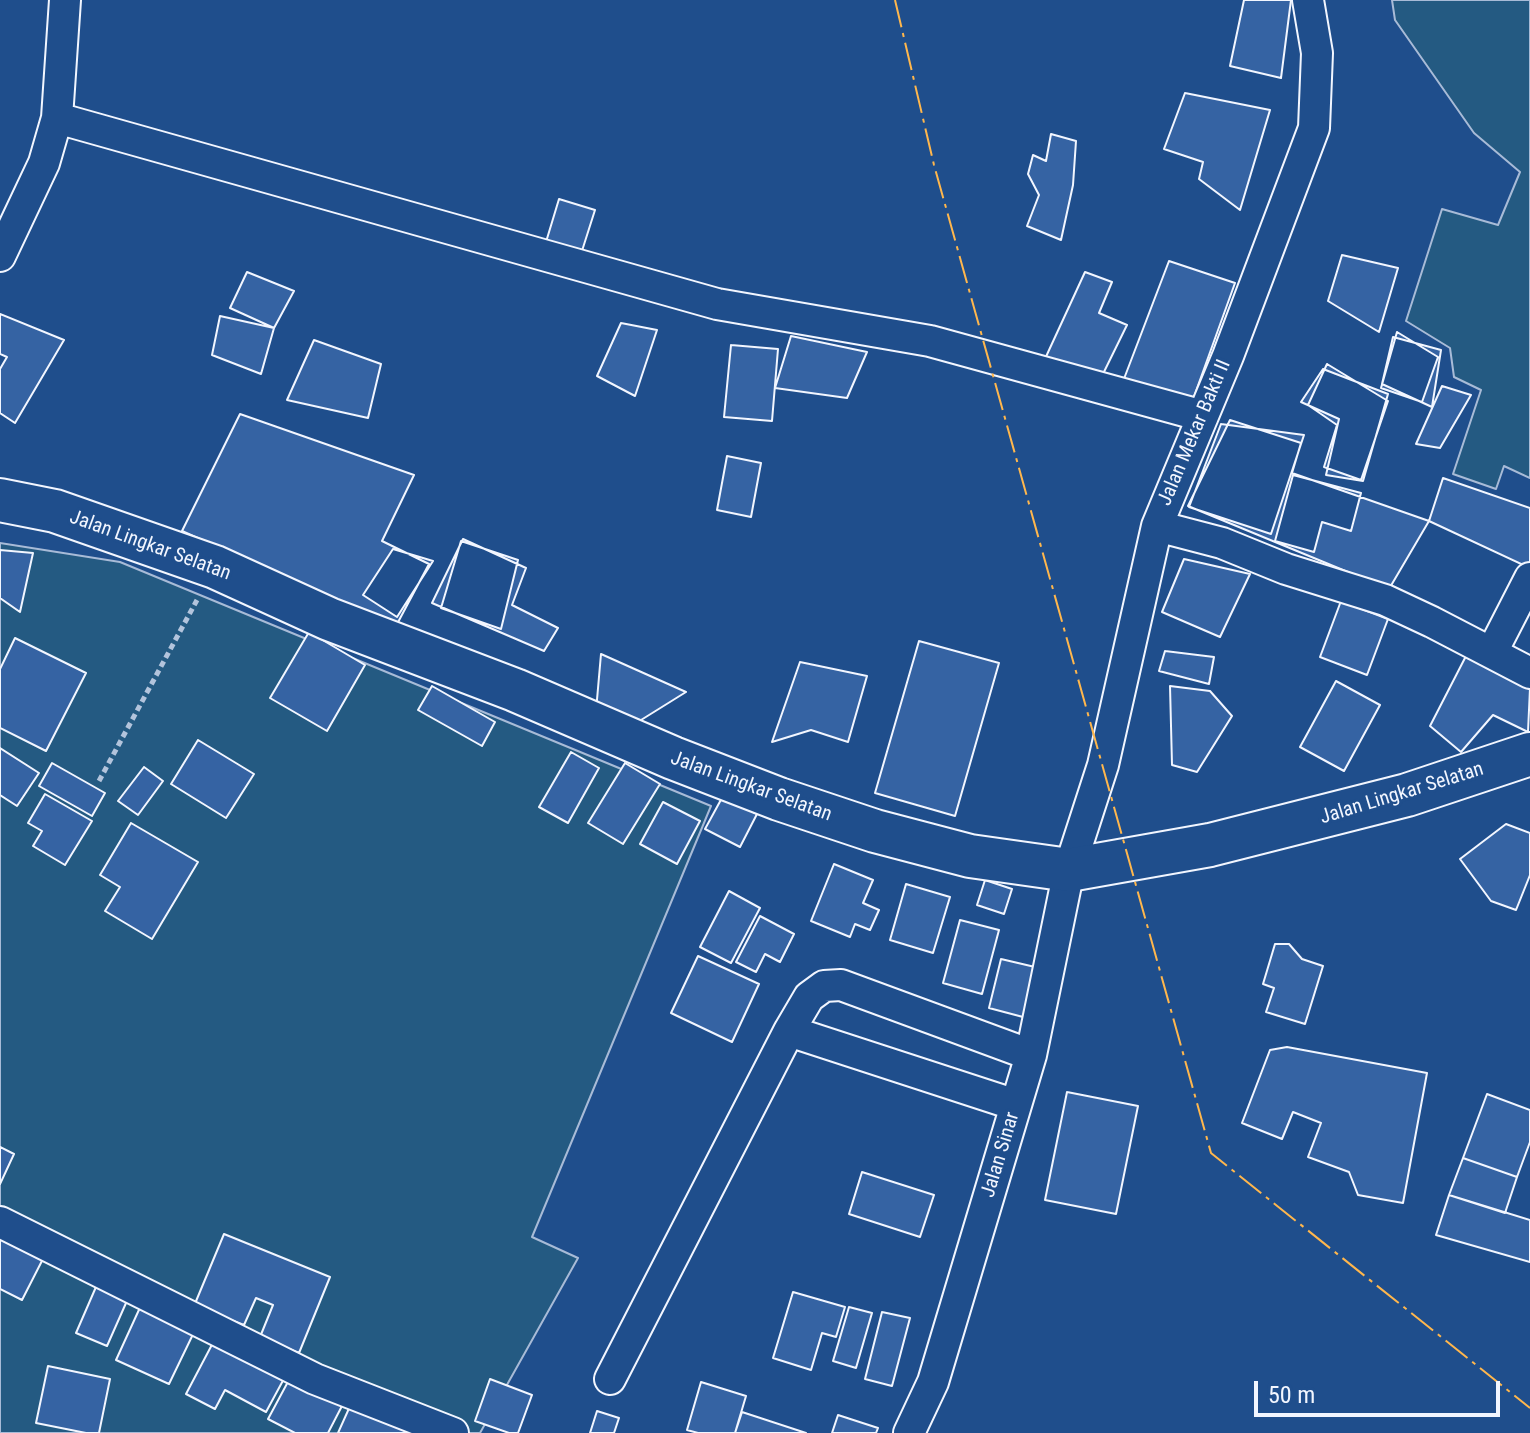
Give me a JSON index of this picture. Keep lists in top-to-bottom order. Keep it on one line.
{"streets":{"street":["Jalan Mekar Bakti II","Jalan Lingkar Selatan","Jalan Sinar"]},"crossings":[["Jalan Mekar Bakti II","Jalan Lingkar Selatan"],["Jalan Mekar Bakti II","Jalan Sinar"],["Jalan Lingkar Selatan","Jalan Sinar"]],"scale_bar":"50 m"}
